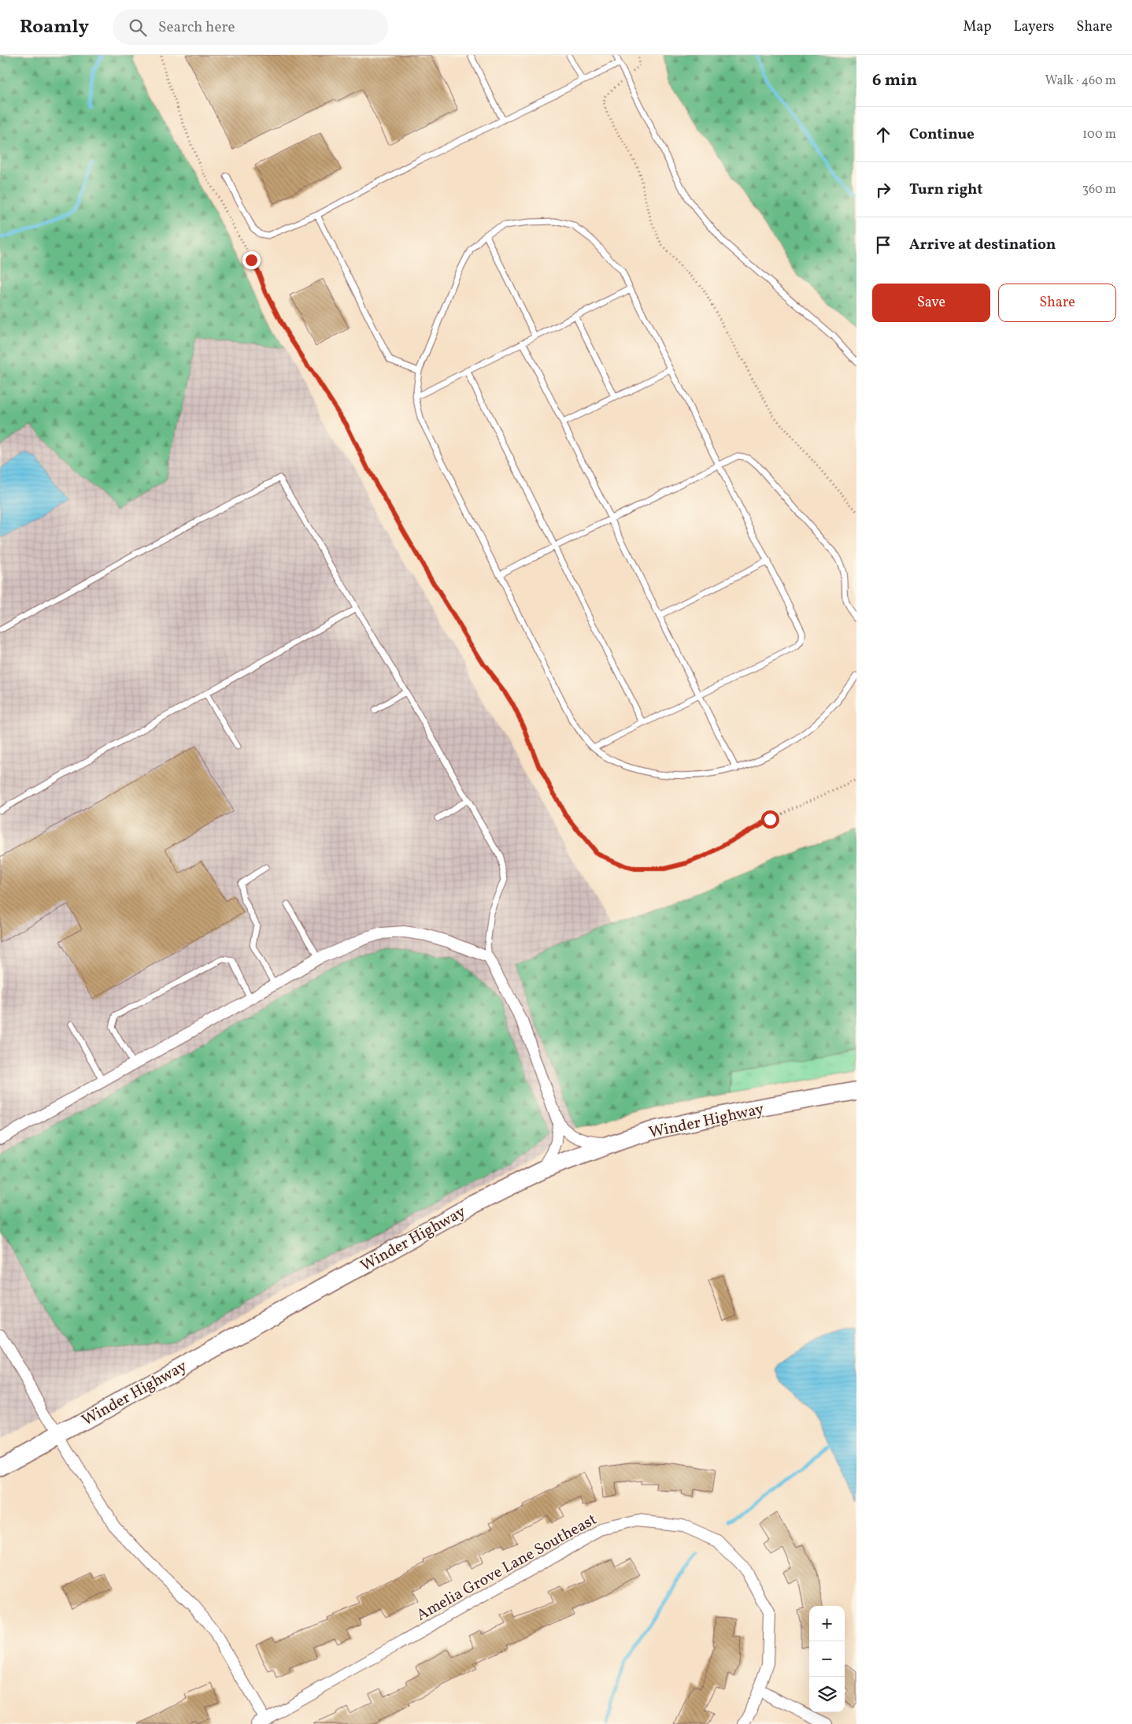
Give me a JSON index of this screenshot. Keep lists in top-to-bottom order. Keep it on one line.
{"streets":{"main road":["Winder Highway"],"street":["Amelia Grove Lane Southeast"]},"page":{"header":"Roamly","search":"Search here","nav":["Map","Layers","Share"],"heading":["6 min","Walk · 460 m"],"list":[["Continue","100 m"],["Turn right","360 m"],"Arrive at destination"],"buttons":["Save","Share"],"map_buttons":["+","−"]}}
